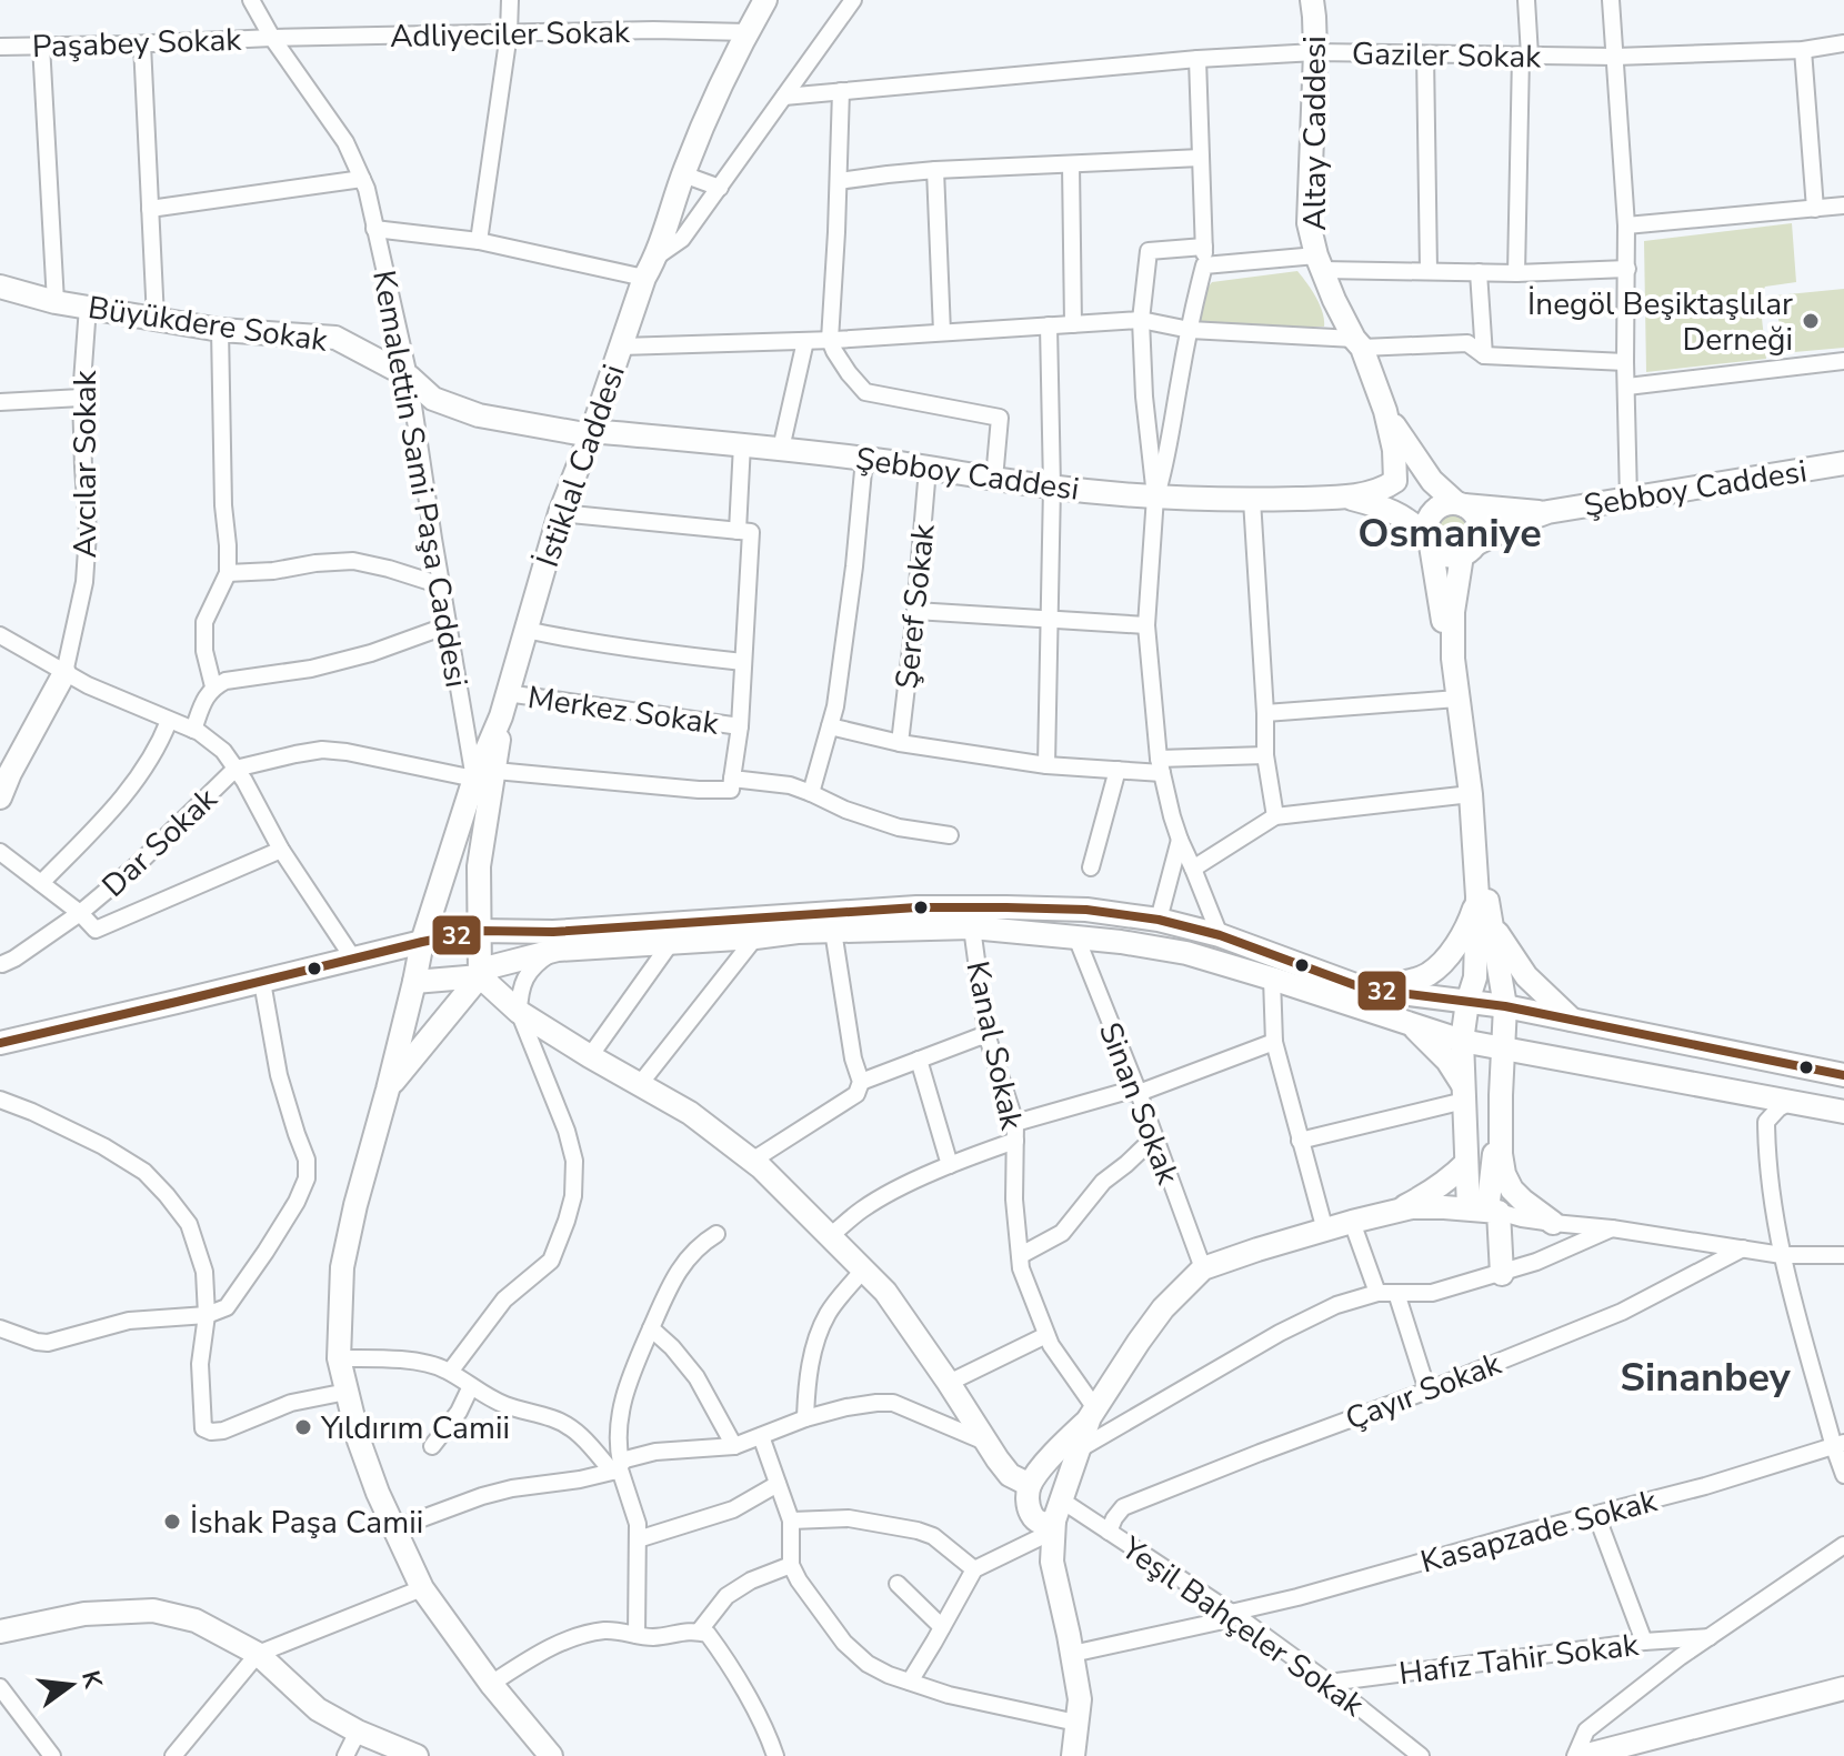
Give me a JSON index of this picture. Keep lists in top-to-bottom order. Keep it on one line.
{"streets":{"main road":["Altay Caddesi","Büyükdere Sokak","İstiklal Caddesi","Şebboy Caddesi"],"street":["Adliyeciler Sokak","Paşabey Sokak","Gaziler Sokak","Avcılar Sokak","Kemalettin Sami Paşa Caddesi","Şeref Sokak","Merkez Sokak","Dar Sokak","Kanal Sokak","Sinan Sokak","Çayır Sokak","Kasapzade Sokak","Yeşil Bahçeler Sokak","Hafız Tahir Sokak"]},"crossings":[["Adliyeciler Sokak","Paşabey Sokak"],["Adliyeciler Sokak","İstiklal Caddesi"],["Adliyeciler Sokak","Kemalettin Sami Paşa Caddesi"],["Paşabey Sokak","Kemalettin Sami Paşa Caddesi"],["Gaziler Sokak","Altay Caddesi"],["Büyükdere Sokak","Avcılar Sokak"],["Büyükdere Sokak","İstiklal Caddesi"],["Büyükdere Sokak","Şebboy Caddesi"],["Büyükdere Sokak","Kemalettin Sami Paşa Caddesi"],["İstiklal Caddesi","Şebboy Caddesi"],["İstiklal Caddesi","Kemalettin Sami Paşa Caddesi"],["İstiklal Caddesi","Merkez Sokak"],["Şebboy Caddesi","Şeref Sokak"],["Çayır Sokak","Yeşil Bahçeler Sokak"],["Kasapzade Sokak","Yeşil Bahçeler Sokak"],["Yeşil Bahçeler Sokak","Hafız Tahir Sokak"]],"districts":["Osmaniye","Sinanbey"],"places":["İnegöl Beşiktaşlılar Derneği","Yıldırım Camii","İshak Paşa Camii"],"lines":["transit line 32"],"north":"right"}
